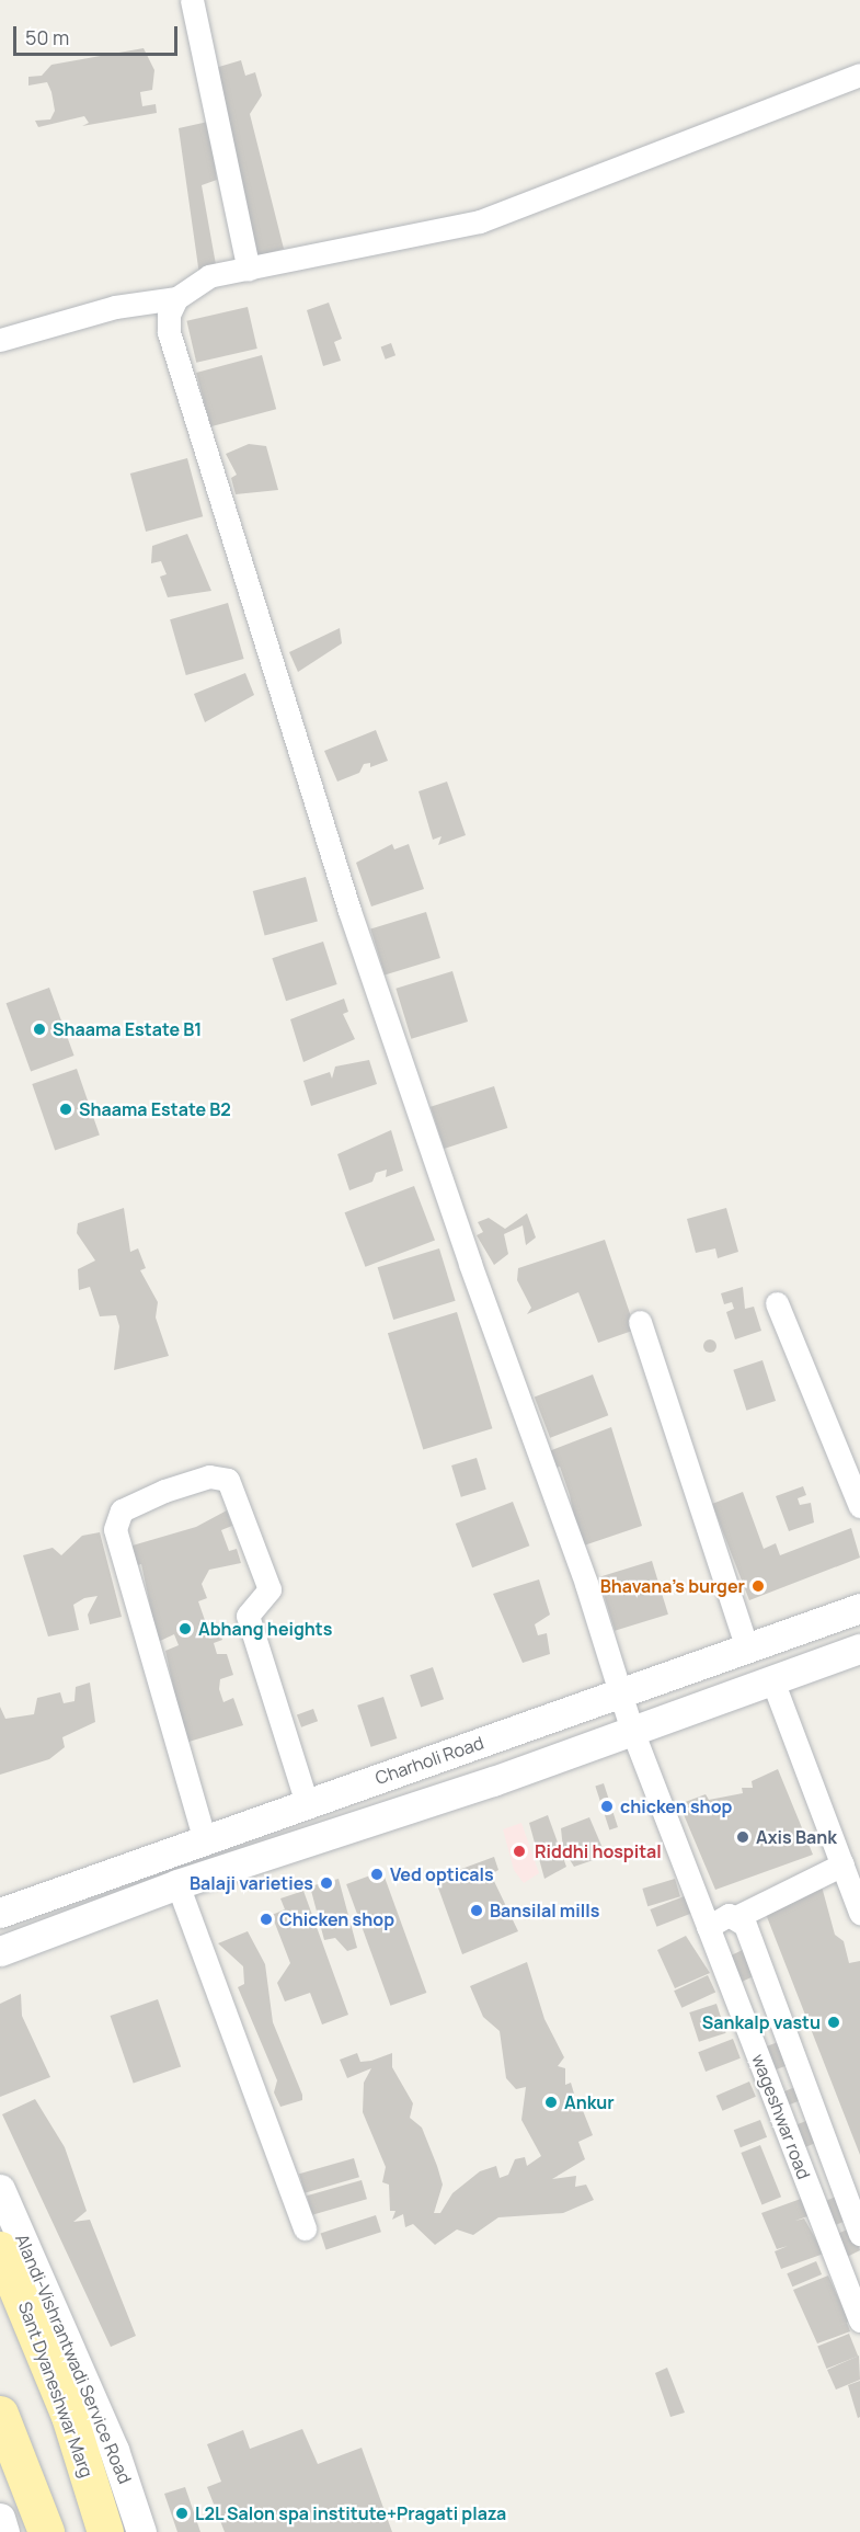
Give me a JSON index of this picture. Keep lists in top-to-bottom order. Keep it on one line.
{"streets":{"main road":["Sant Dyaneshwar Marg"],"street":["Charholi Road","wageshwar road","Alandi-Vishrantwadi Service Road"]},"crossings":[["Charholi Road","wageshwar road"]],"places":["Shaama Estate B1","Shaama Estate B2","Bhavana's burger","Abhang heights","chicken shop","Axis Bank","Riddhi hospital","Ved opticals","Balaji varieties","Bansilal mills","Chicken shop","Sankalp vastu","Ankur","L2L Salon spa institute+Pragati plaza"],"scale_bar":"50 m"}
